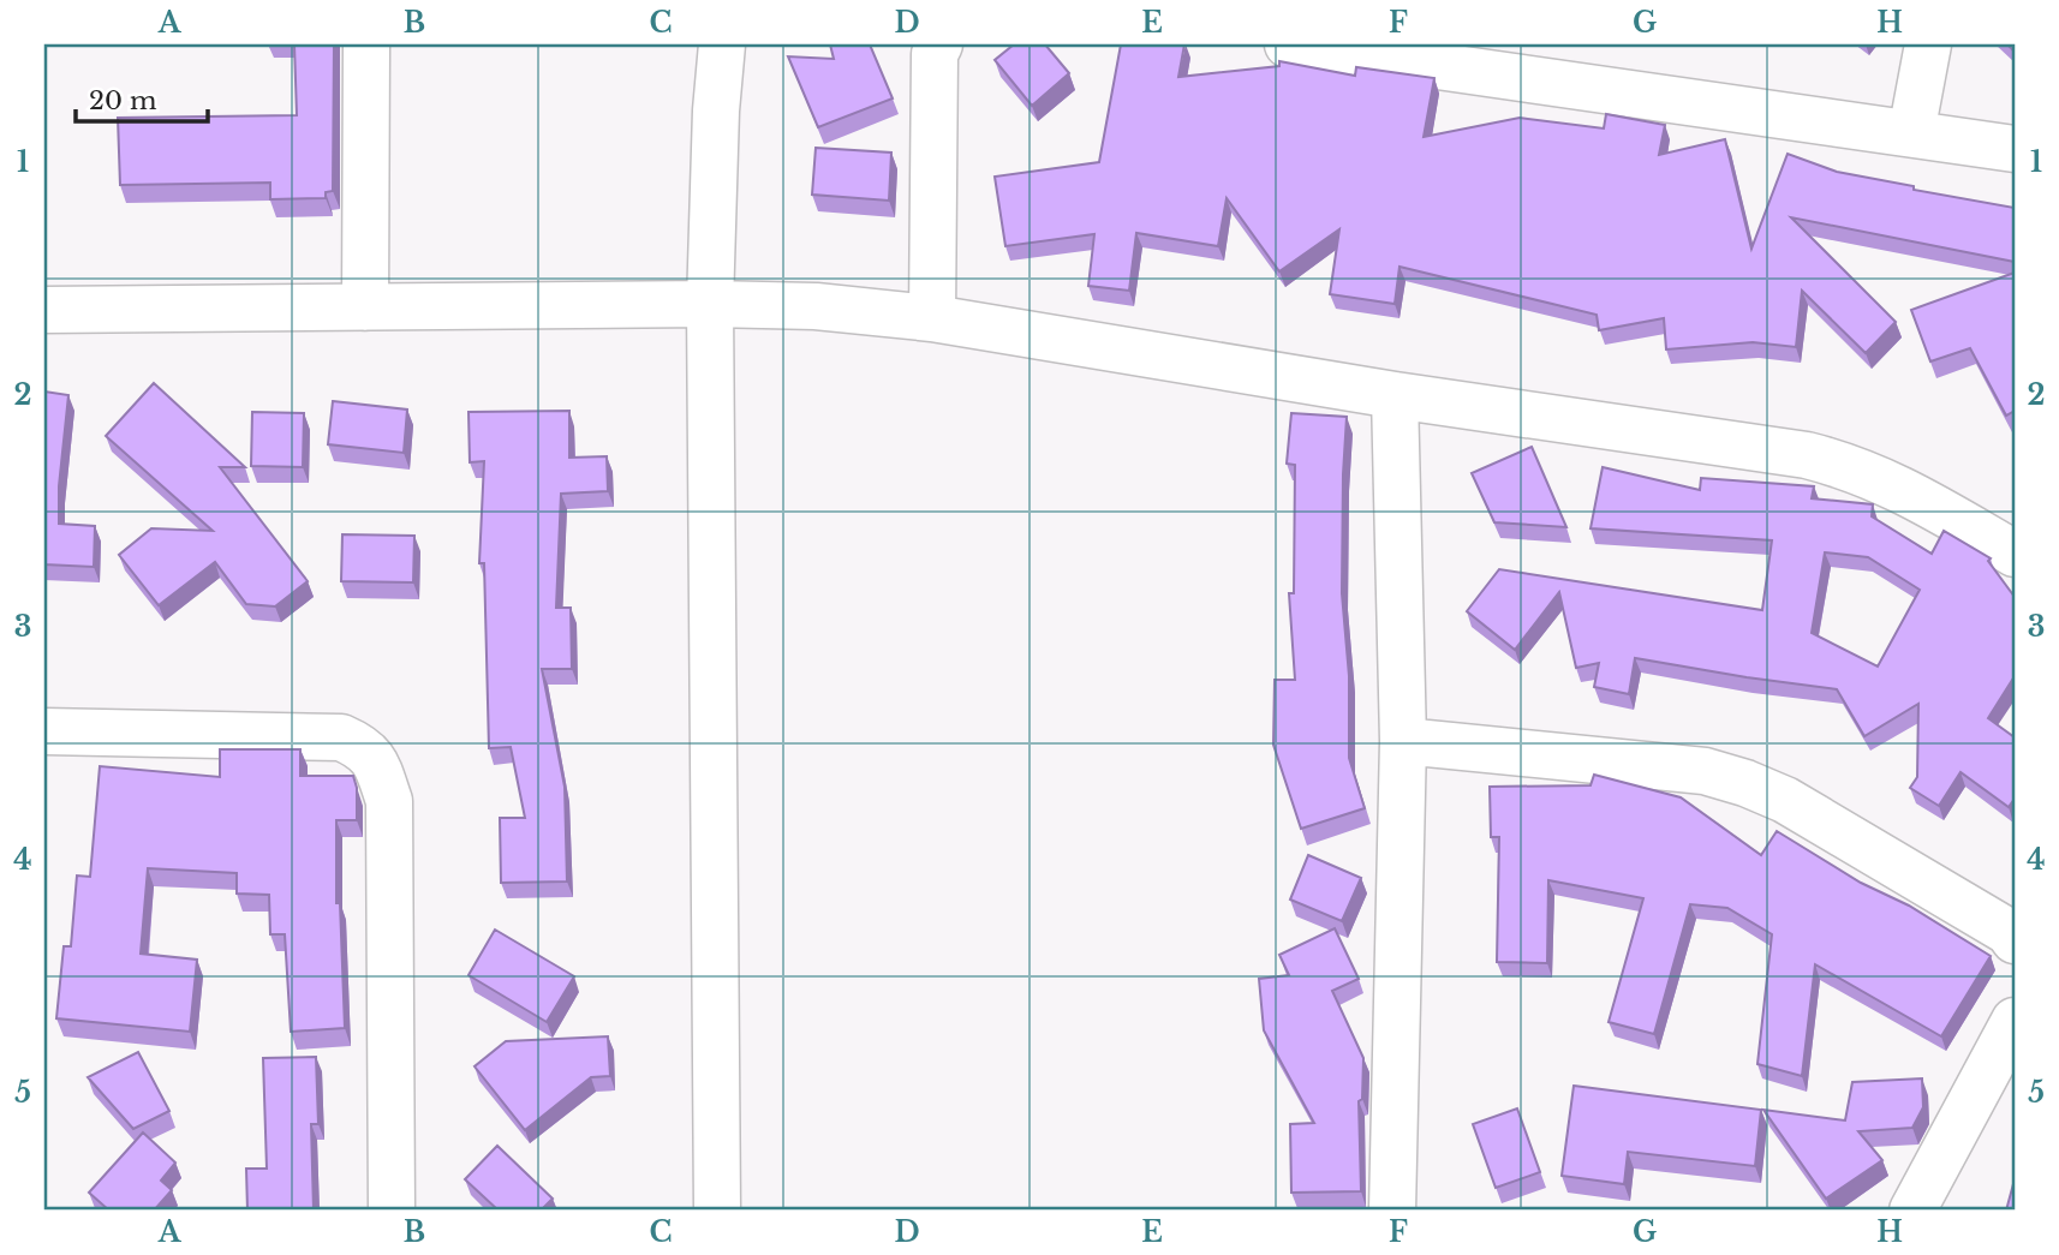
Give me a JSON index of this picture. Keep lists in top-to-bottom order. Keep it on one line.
{"scale_bar":"20 m","grid":{"columns":["A","B","C","D","E","F","G","H"],"rows":["1","2","3","4","5"]}}
